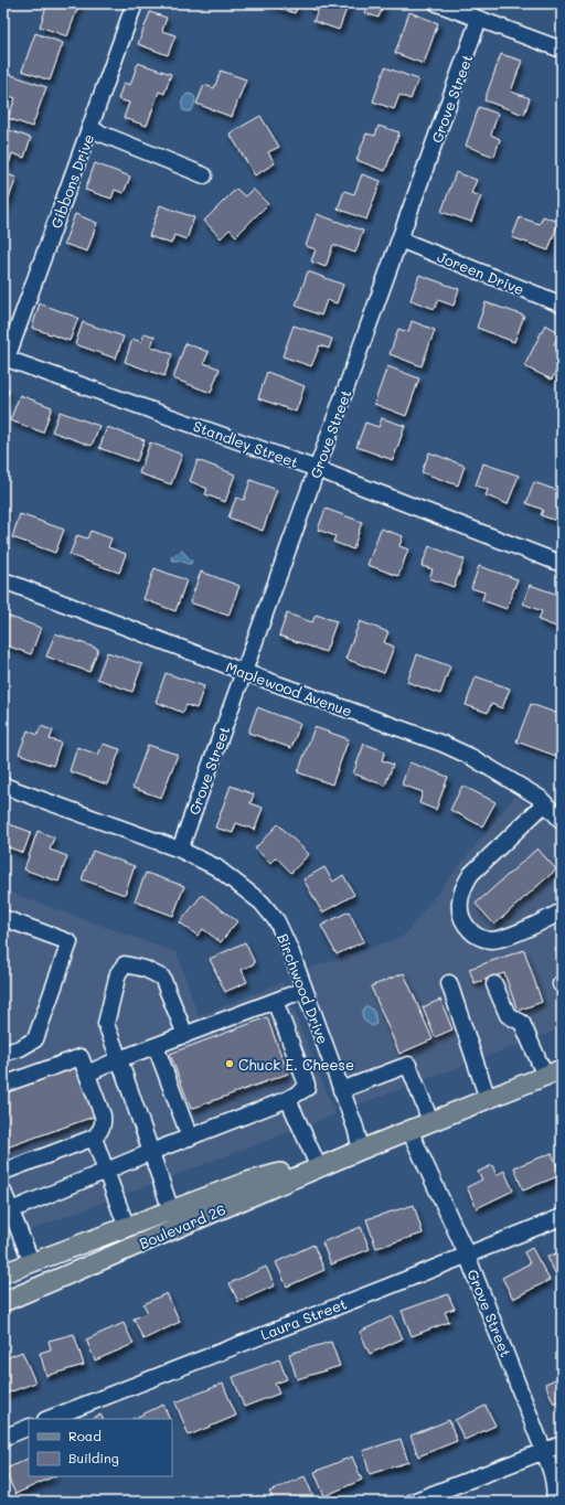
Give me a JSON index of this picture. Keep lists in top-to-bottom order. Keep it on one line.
{"streets":{"main road":["Boulevard 26"],"street":["Grove Street","Gibbons Drive","Joreen Drive","Standley Street","Maplewood Avenue","Birchwood Drive","Laura Street"]},"crossings":[["Grove Street","Joreen Drive"],["Grove Street","Standley Street"],["Grove Street","Maplewood Avenue"],["Grove Street","Birchwood Drive"],["Grove Street","Boulevard 26"],["Grove Street","Laura Street"],["Gibbons Drive","Standley Street"],["Birchwood Drive","Boulevard 26"]],"places":["Chuck E. Cheese"],"legend":["Road","Building"]}
